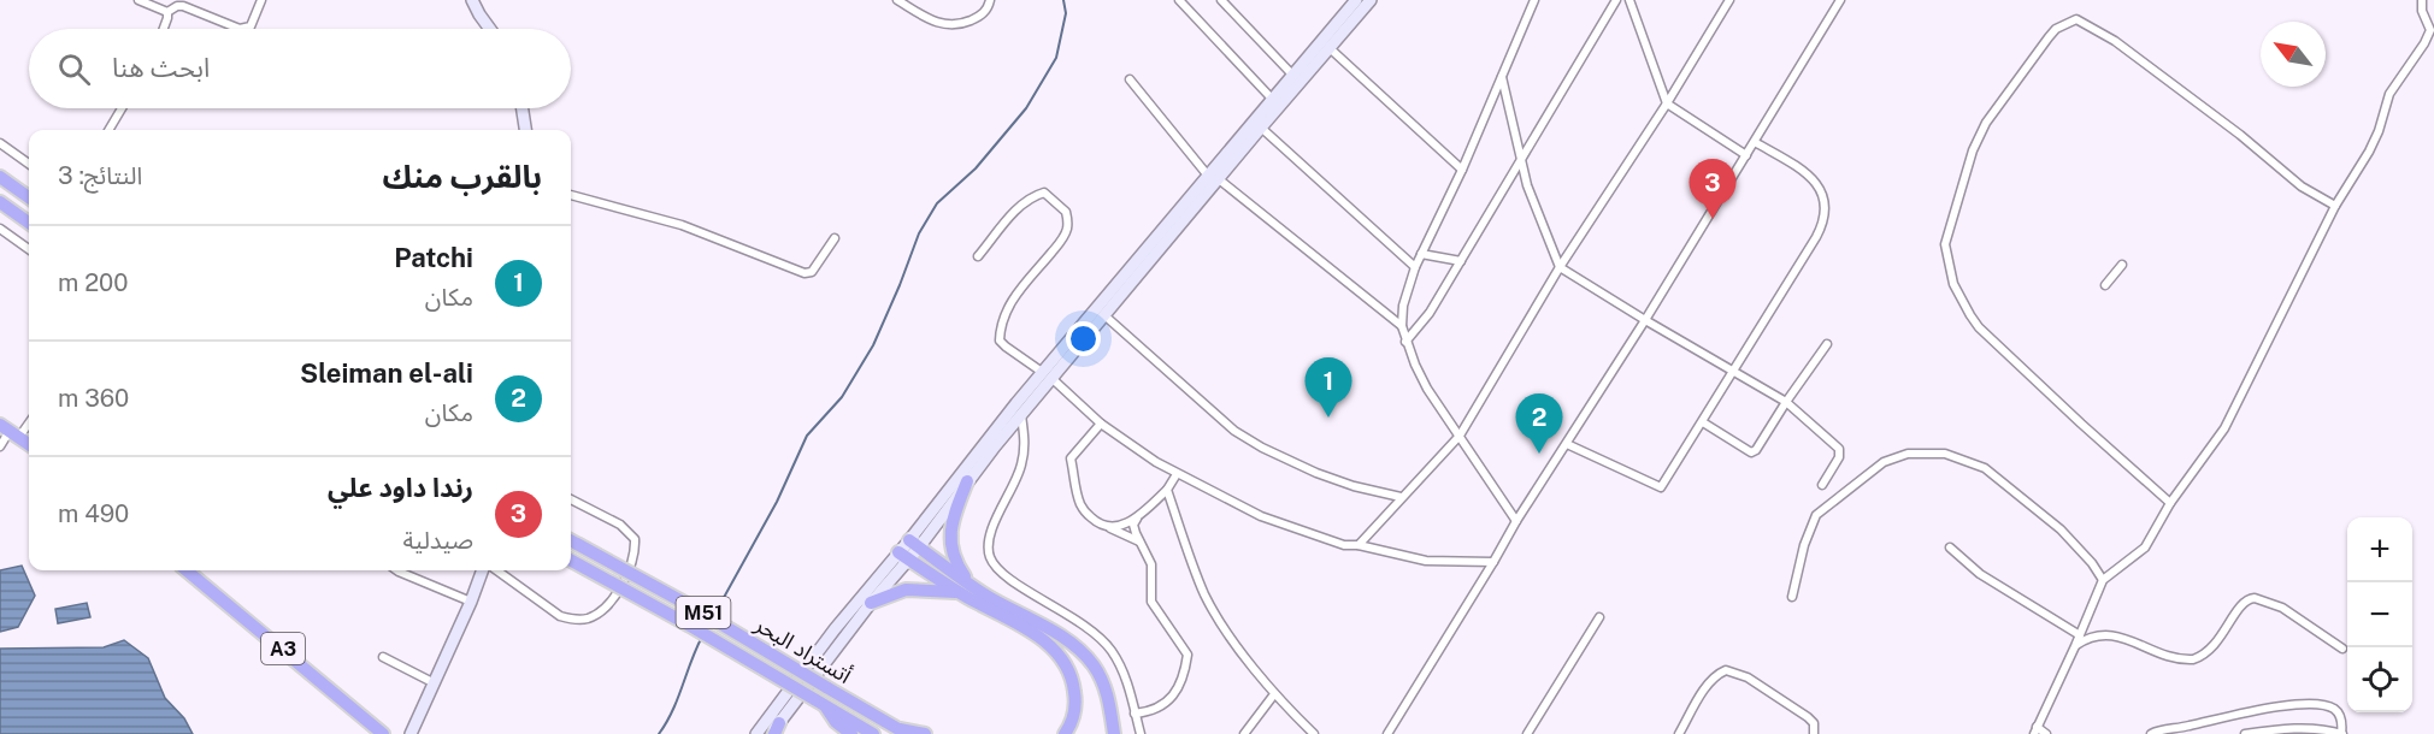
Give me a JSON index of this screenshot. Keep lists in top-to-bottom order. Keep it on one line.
{"streets":{"highway":["M51","A3","أتستراد البحر"]},"north":"top left","page":{"search":"ابحث هنا","heading":["بالقرب منك","النتائج: 3"],"pins":["3","1","2"],"list":[{"mark":"1","name":"Patchi","note":"مكان","value":"200 m"},{"mark":"2","name":"Sleiman el-ali","note":"مكان","value":"360 m"},{"mark":"3","name":"رندا داود علي","note":"صيدلية","value":"490 m"}],"map_buttons":["+","−"]}}
